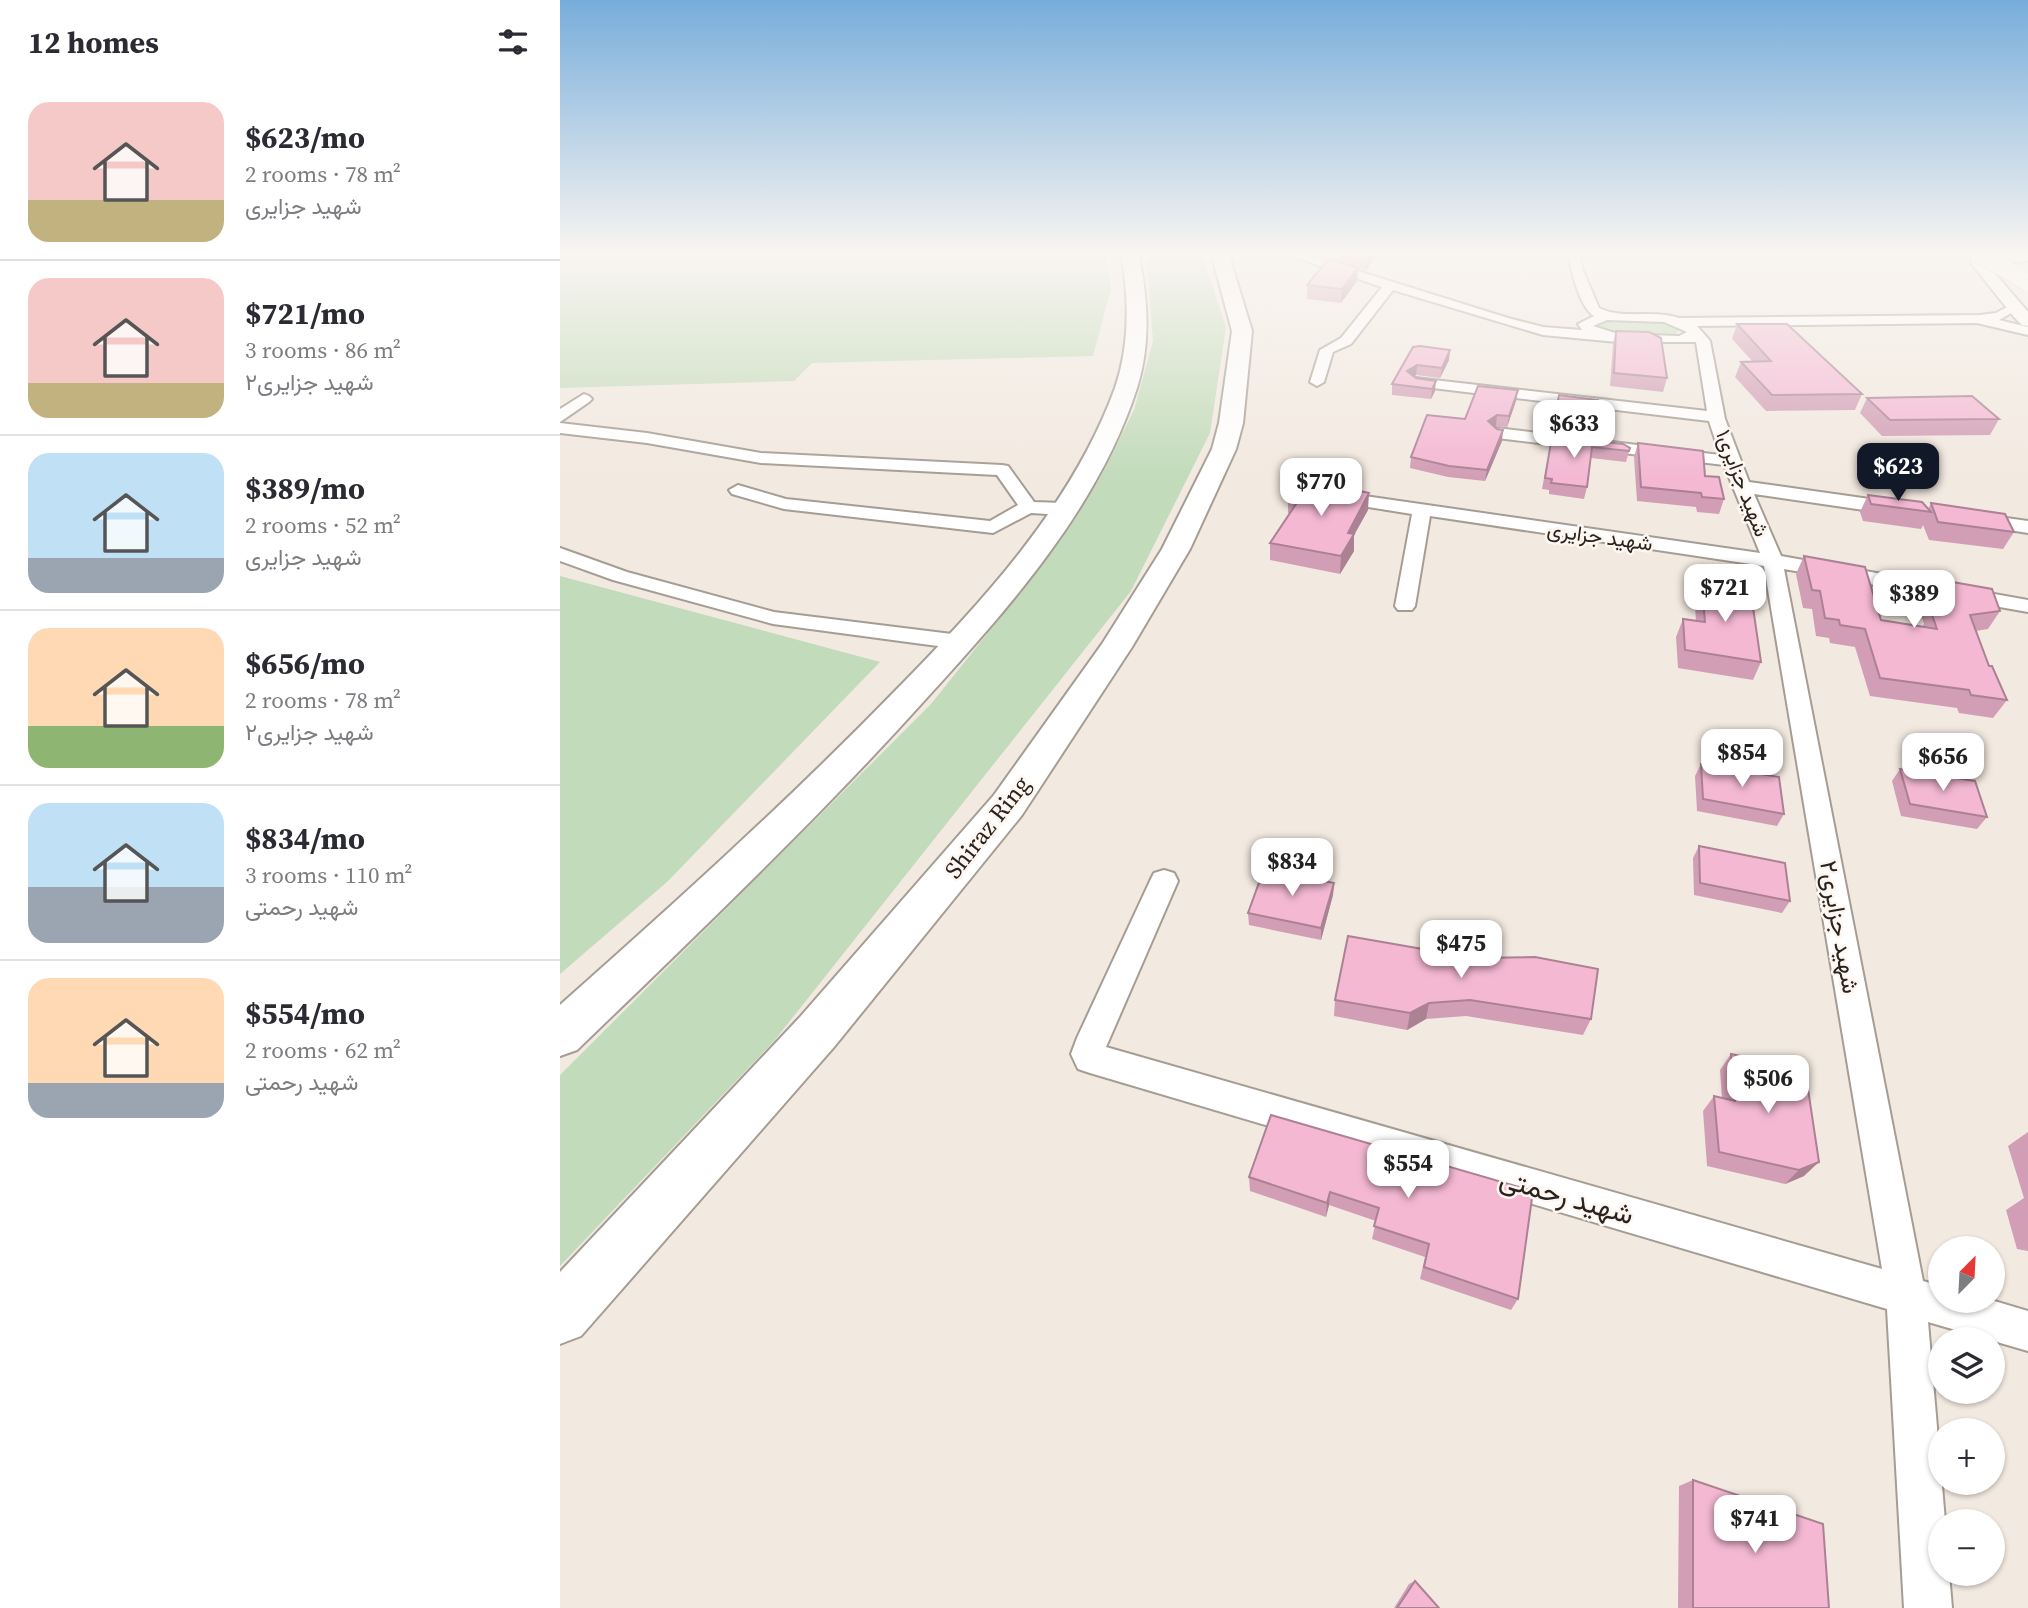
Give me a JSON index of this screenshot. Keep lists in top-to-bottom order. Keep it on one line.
{"streets":{"highway":["Shiraz Ring"],"street":["شهید جزایری۱","شهید جزایری","شهید جزایری۲","شهید رحمتی"]},"crossings":[["شهید جزایری۱","شهید جزایری"],["شهید جزایری۱","شهید جزایری۲"],["شهید جزایری","شهید جزایری۲"],["شهید جزایری۲","شهید رحمتی"]],"north":"top right","page":{"heading":"12 homes","list":[{"name":"$623/mo","note":"2 rooms · 78 m² · شهید جزایری"},{"name":"$721/mo","note":"3 rooms · 86 m² · شهید جزایری۲"},{"name":"$389/mo","note":"2 rooms · 52 m² · شهید جزایری"},{"name":"$656/mo","note":"2 rooms · 78 m² · شهید جزایری۲"},{"name":"$834/mo","note":"3 rooms · 110 m² · شهید رحمتی"},{"name":"$554/mo","note":"2 rooms · 62 m² · شهید رحمتی"}],"price":["$633","$623","$770","$721","$389","$854","$656","$834","$475","$506","$554","$741"],"map_buttons":["+","−"]}}
